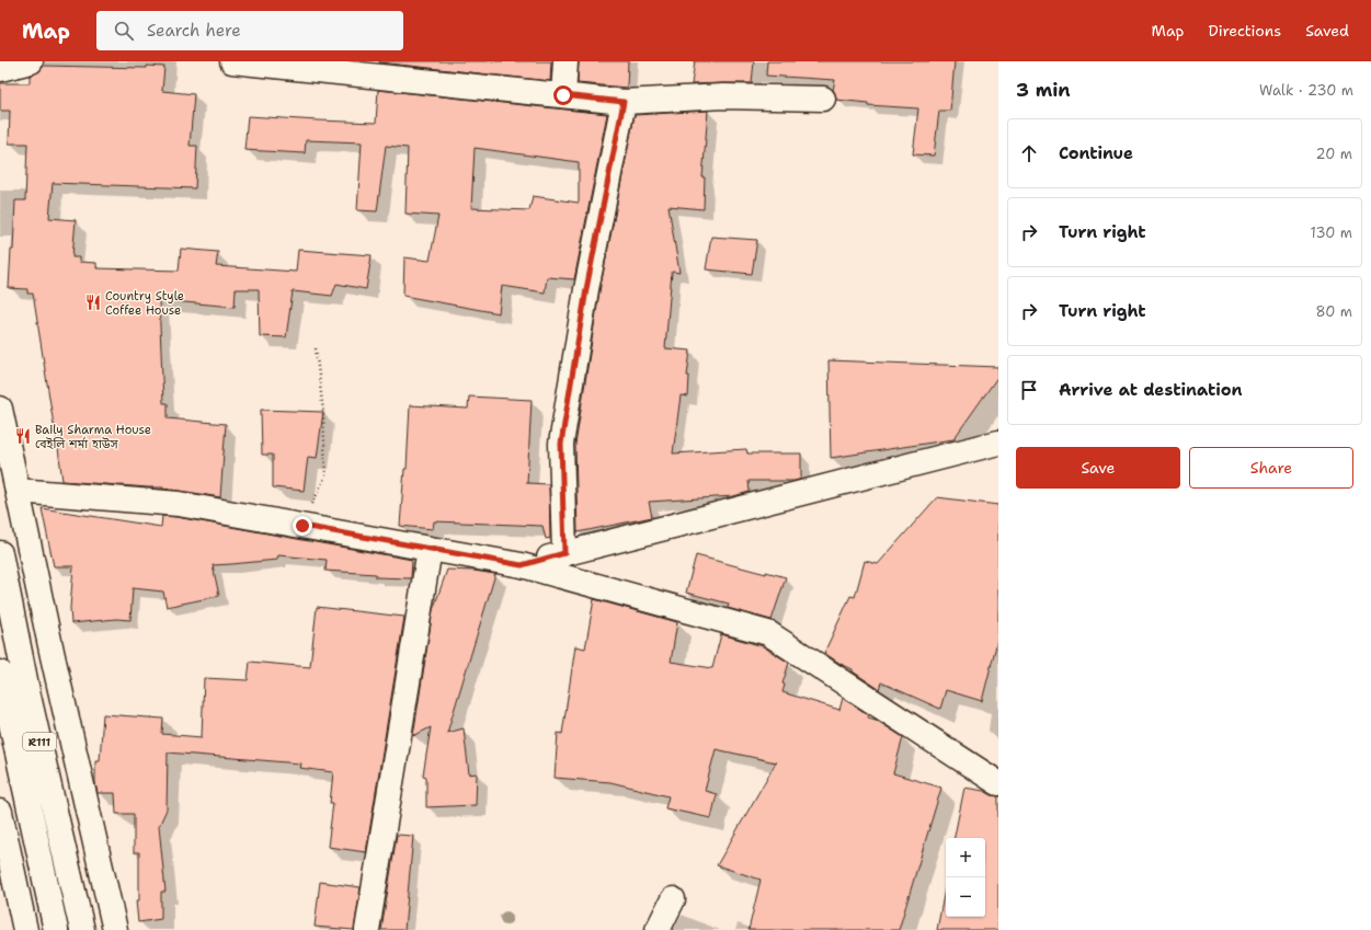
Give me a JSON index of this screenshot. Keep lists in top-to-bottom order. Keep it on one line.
{"streets":{"street":["R111"]},"places":{"restaurant":["Country Style Coffee House","Baily Sharma House বেইলি শর্মা হাউস"]},"page":{"header":"Map","search":"Search here","nav":["Map","Directions","Saved"],"heading":["3 min","Walk · 230 m"],"list":[["Continue","20 m"],["Turn right","130 m"],["Turn right","80 m"],"Arrive at destination"],"buttons":["Save","Share"],"map_buttons":["+","−"]}}
